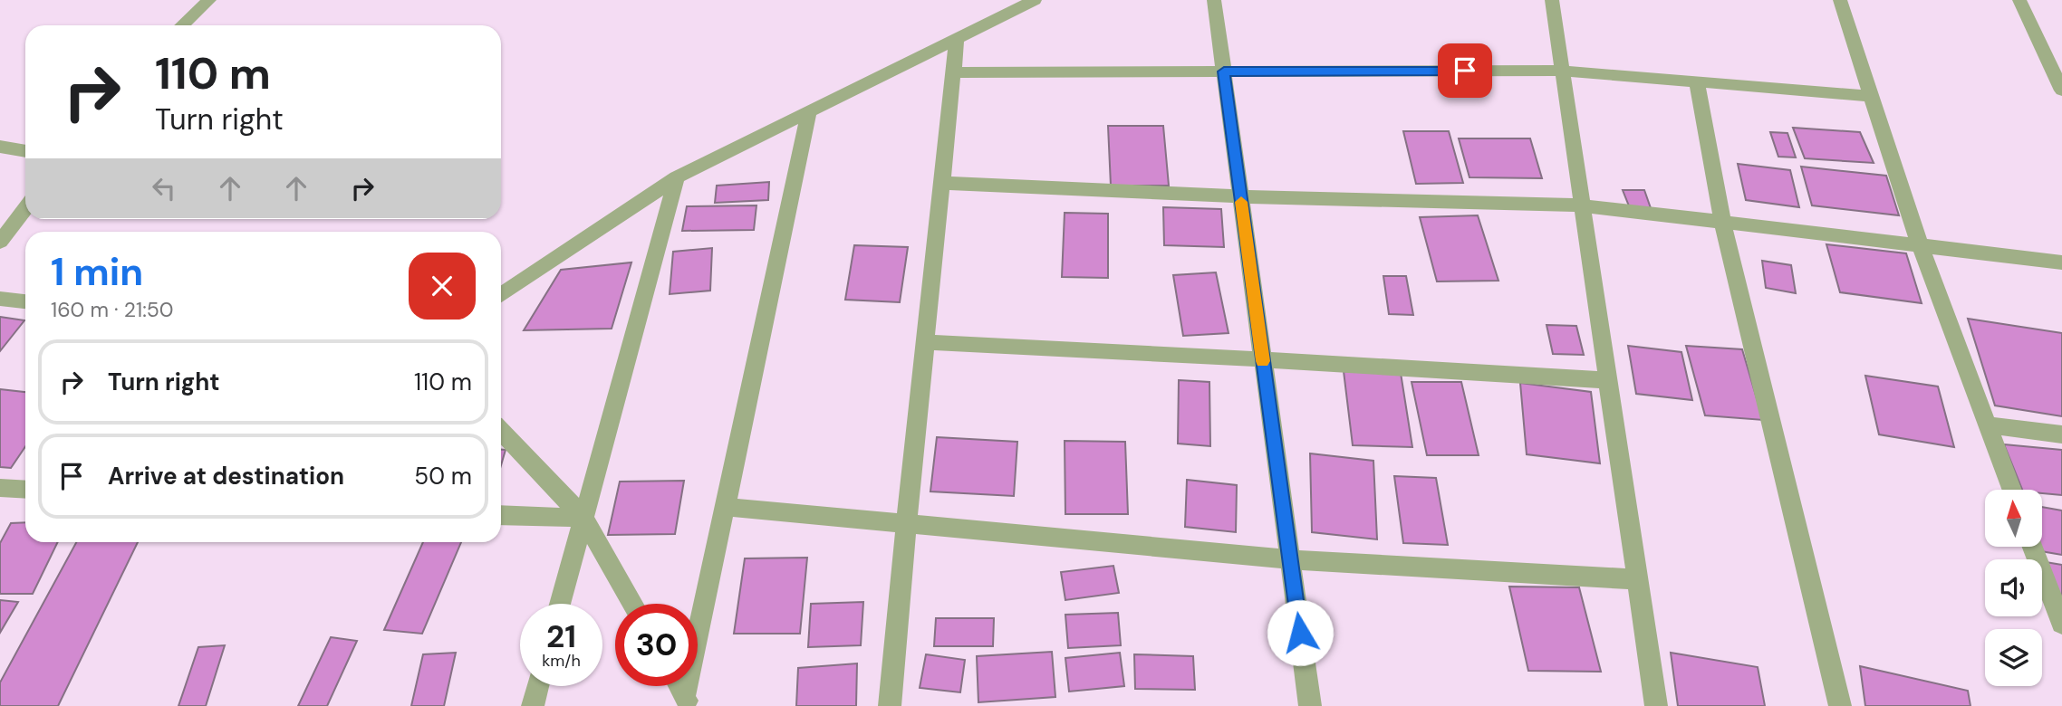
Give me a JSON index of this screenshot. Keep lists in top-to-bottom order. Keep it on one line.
{"north":"top","page":{"turn":["110 m","Turn right"],"heading":["1 min","160 m · 21:50"],"list":[{"name":"Turn right","value":"110 m"},{"name":"Arrive at destination","value":"50 m"}],"speed":"21 km/h","limit":"30"}}
